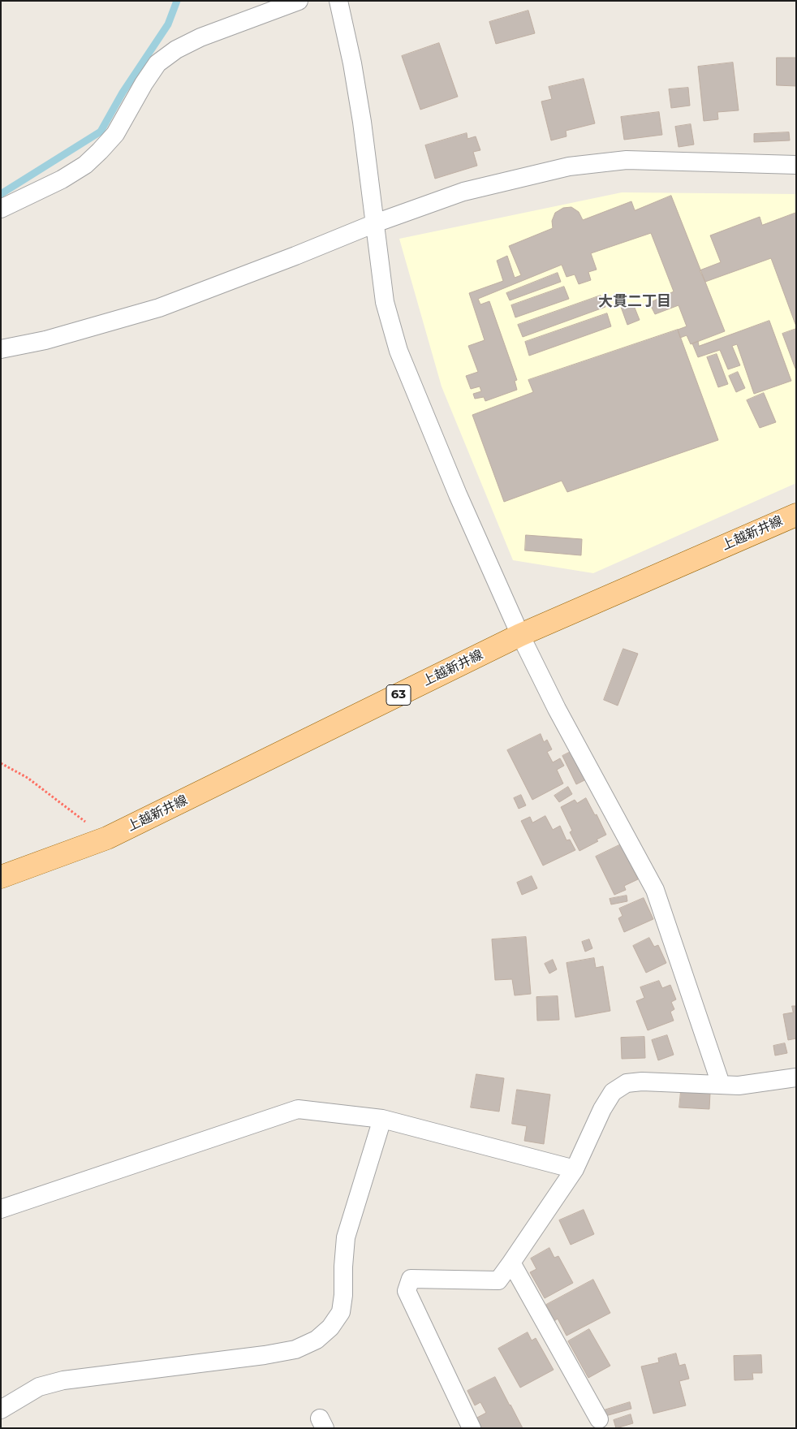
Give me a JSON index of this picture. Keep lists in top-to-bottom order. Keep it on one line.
{"streets":{"main road":["上越新井線","63"]},"districts":["大貫二丁目"]}
